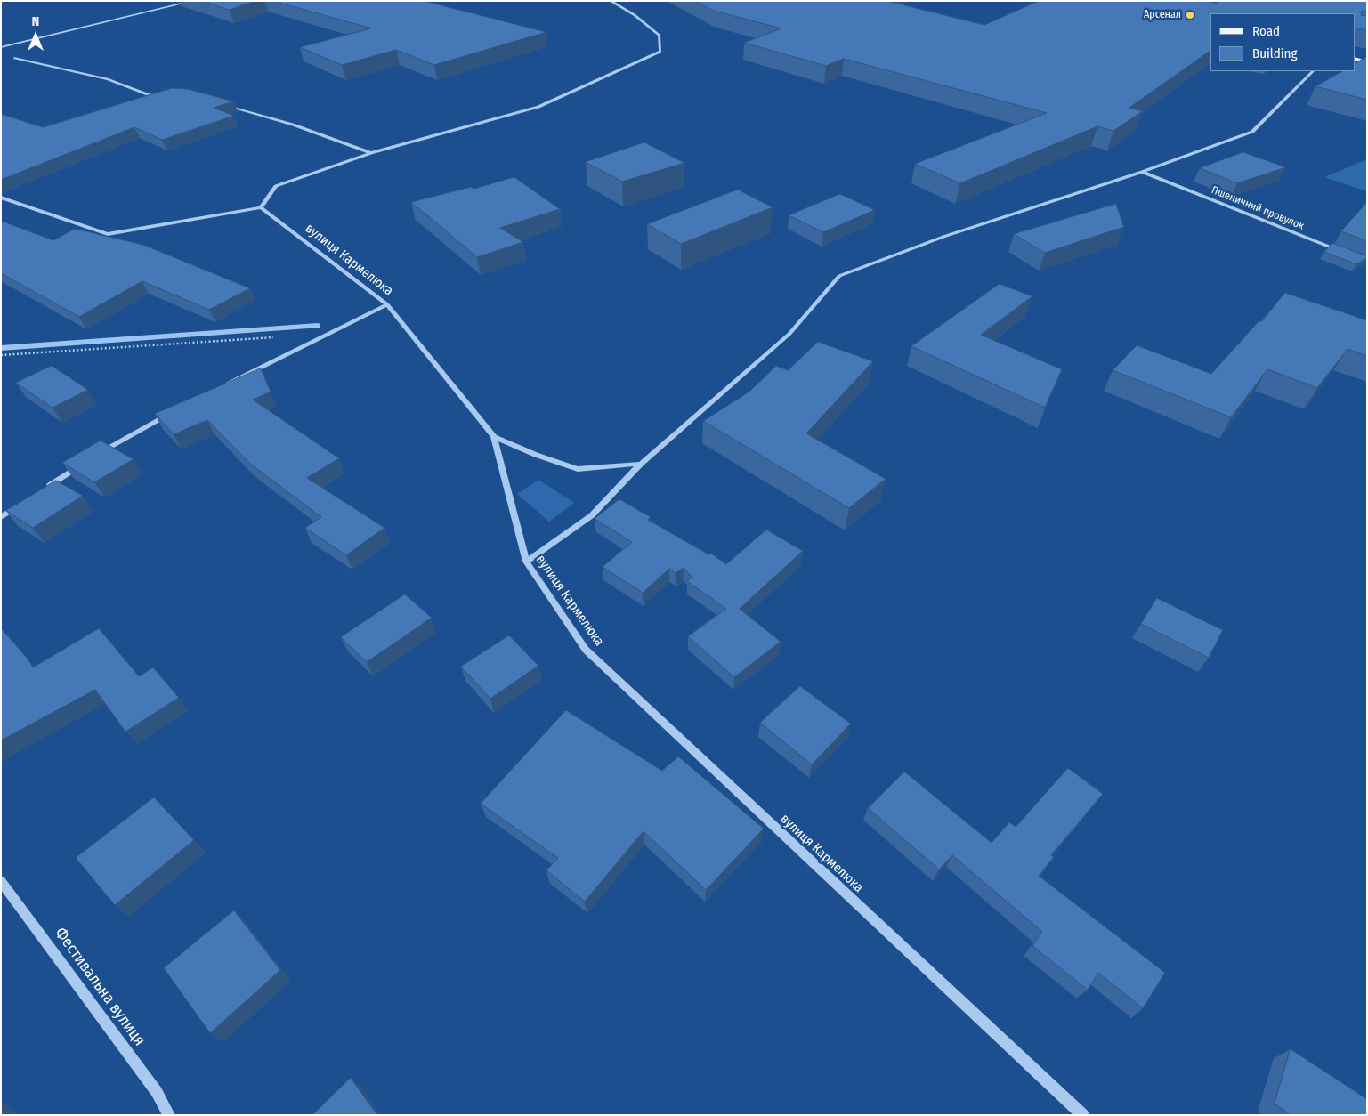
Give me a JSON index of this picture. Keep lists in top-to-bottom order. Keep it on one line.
{"streets":{"street":["Пшеничний провулок","вулиця Кармелюка","Фестивальна вулиця"]},"places":["Арсенал"],"legend":["Road","Building"],"north":"top"}
